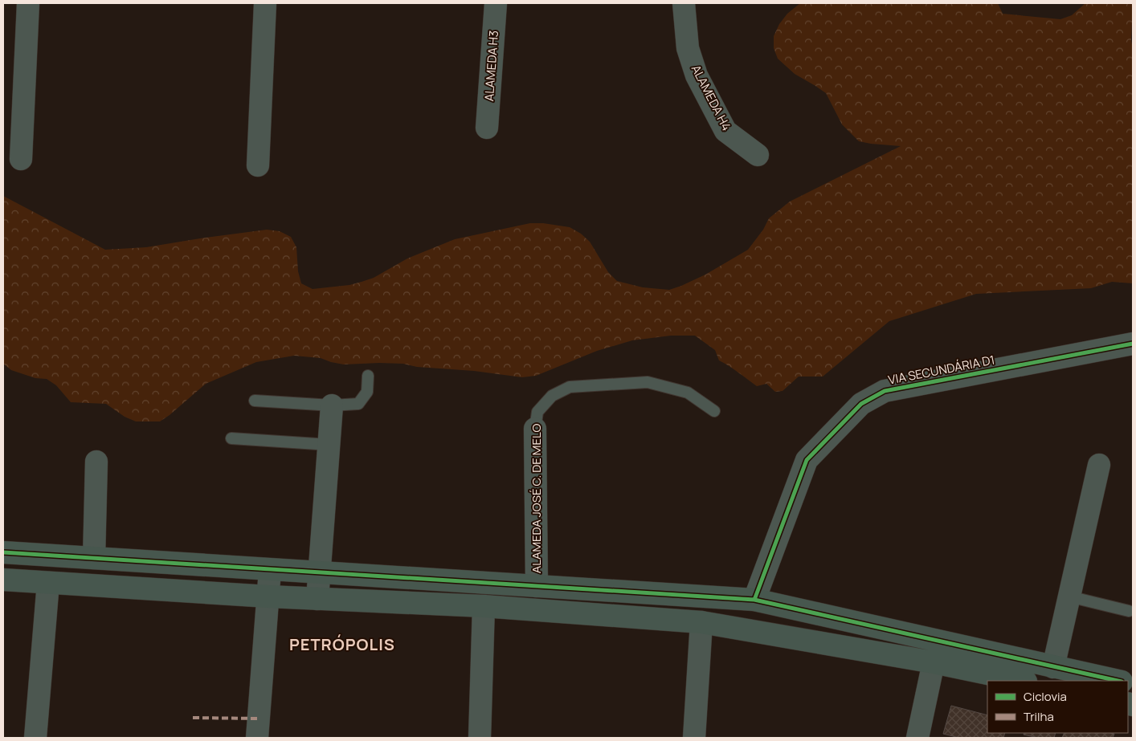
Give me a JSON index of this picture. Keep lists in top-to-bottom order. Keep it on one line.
{"streets":{"street":["ALAMEDA H3","ALAMEDA H4","VIA SECUNDÁRIA D1","ALAMEDA JOSÉ C. DE MELO"]},"districts":["PETRÓPOLIS"],"legend":["Ciclovia","Trilha"]}
